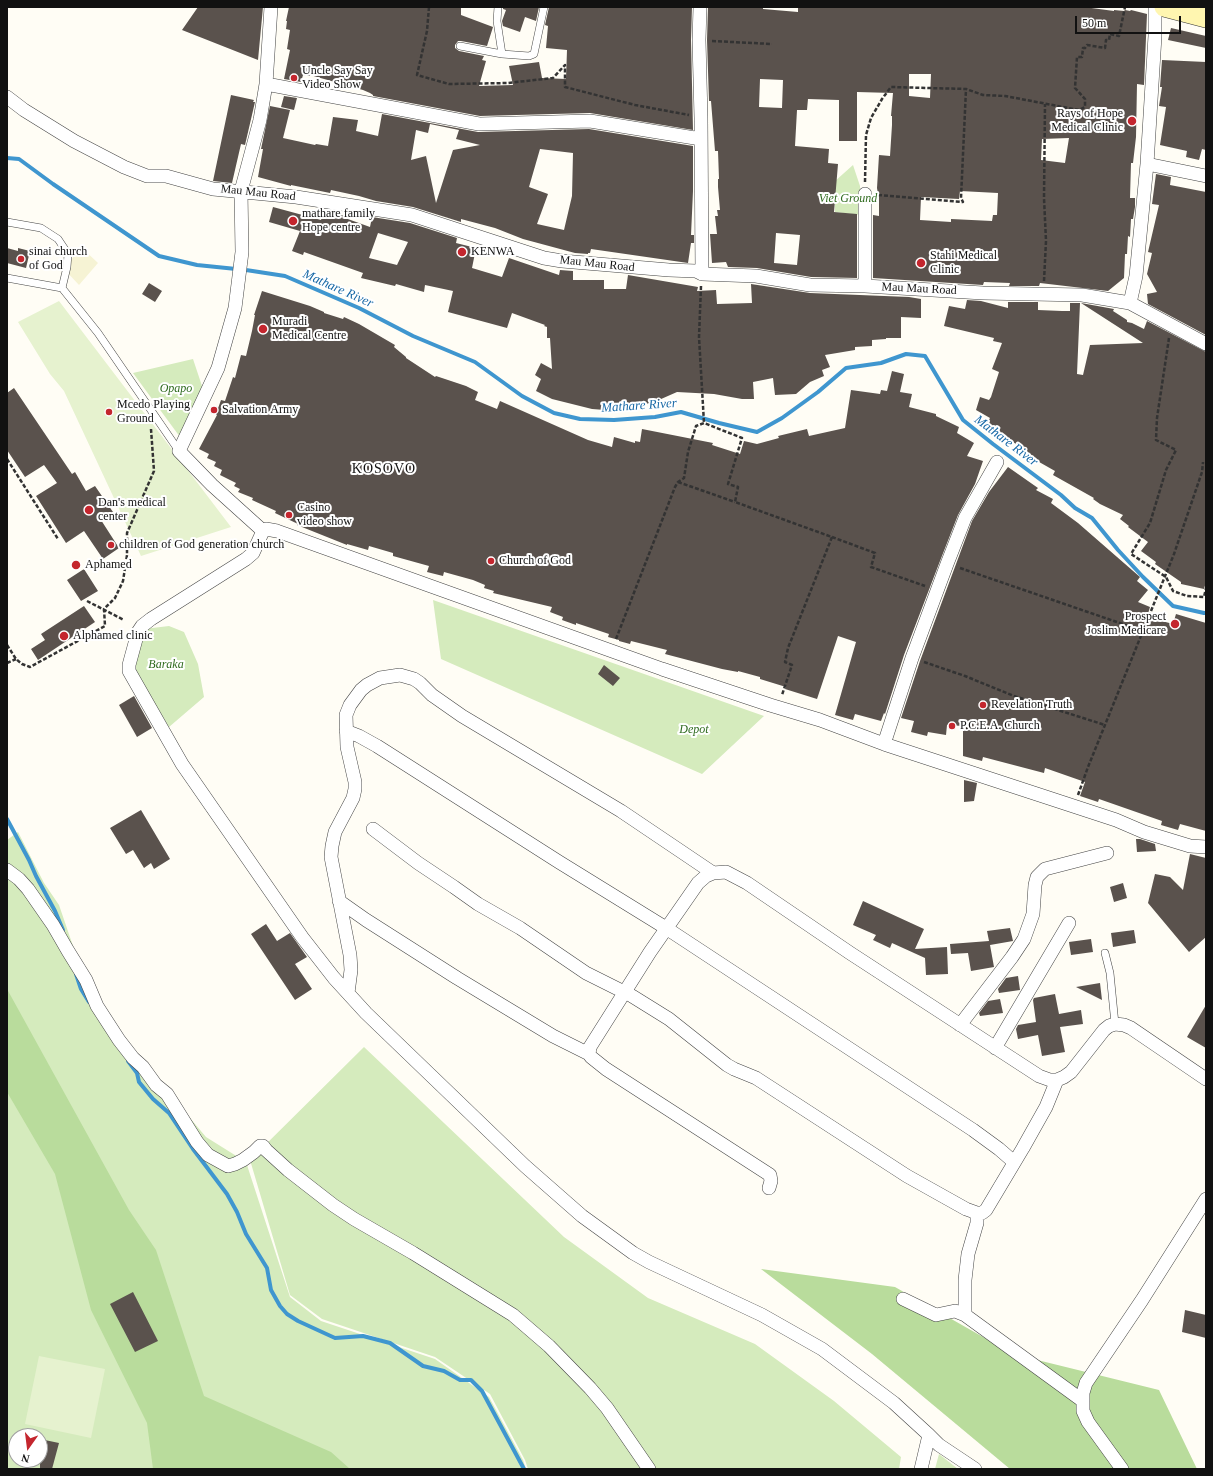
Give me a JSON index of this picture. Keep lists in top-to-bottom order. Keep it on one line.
{"streets":{"street":["Mau Mau Road"]},"districts":["KOSOVO"],"water":["Mathare River"],"parks":["Viet Ground","Opapo","Baraka","Depot"],"places":["Uncle Say Say Video Show","Rays of Hope Medical Clinic","mathare family Hope centre","KENWA","sinai church of God","Stahi Medical Clinic","Muradi Medical Centre","Salvation Army","Mcedo Playing Ground","Dan's medical center","Casino video show","children of God generation church","Church of God","Aphamed","Prospect Joslim Medicare","Alphamed clinic","Revelation Truth","P.C.E.A. Church"],"scale_bar":"50 m","north":"bottom"}
